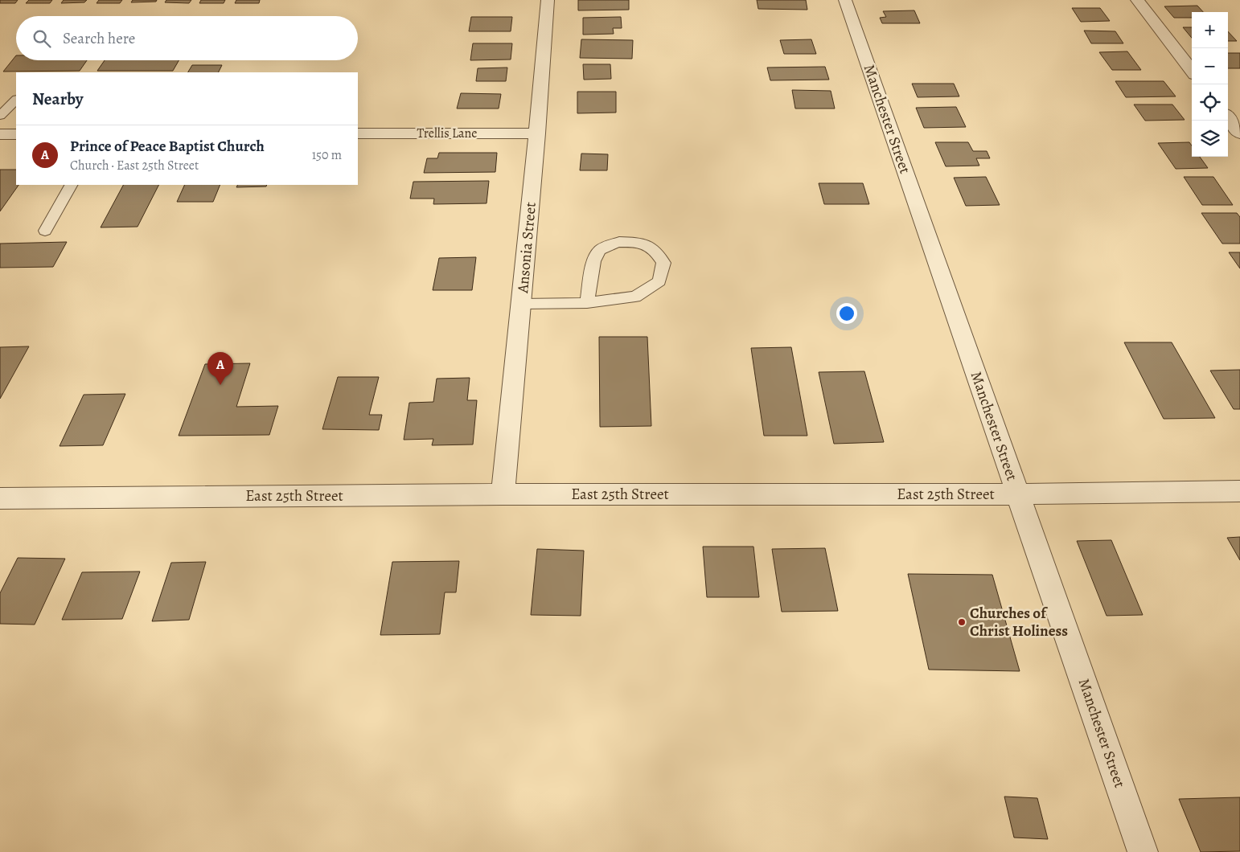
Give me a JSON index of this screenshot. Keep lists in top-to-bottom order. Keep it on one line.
{"streets":{"street":["Manchester Street","Trellis Lane","Ansonia Street","East 25th Street"]},"crossings":[["Manchester Street","East 25th Street"],["Trellis Lane","Ansonia Street"],["Ansonia Street","East 25th Street"]],"places":["Churches of Christ Holiness"],"page":{"map_buttons":["+","−"],"search":"Search here","heading":"Nearby","list":[{"mark":"A","name":"Prince of Peace Baptist Church","note":"Church · East 25th Street","value":"150 m"}],"pins":"A"}}
